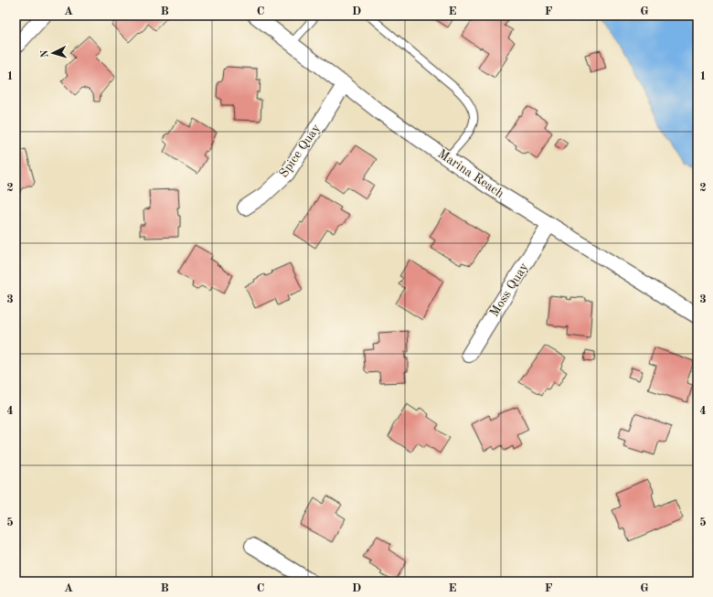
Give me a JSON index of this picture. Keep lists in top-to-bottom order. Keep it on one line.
{"streets":{"street":["Spice Quay","Marina Reach","Moss Quay"]},"crossings":[["Spice Quay","Marina Reach"],["Marina Reach","Moss Quay"]],"north":"left","grid":{"columns":["A","B","C","D","E","F","G"],"rows":["1","2","3","4","5"]}}
